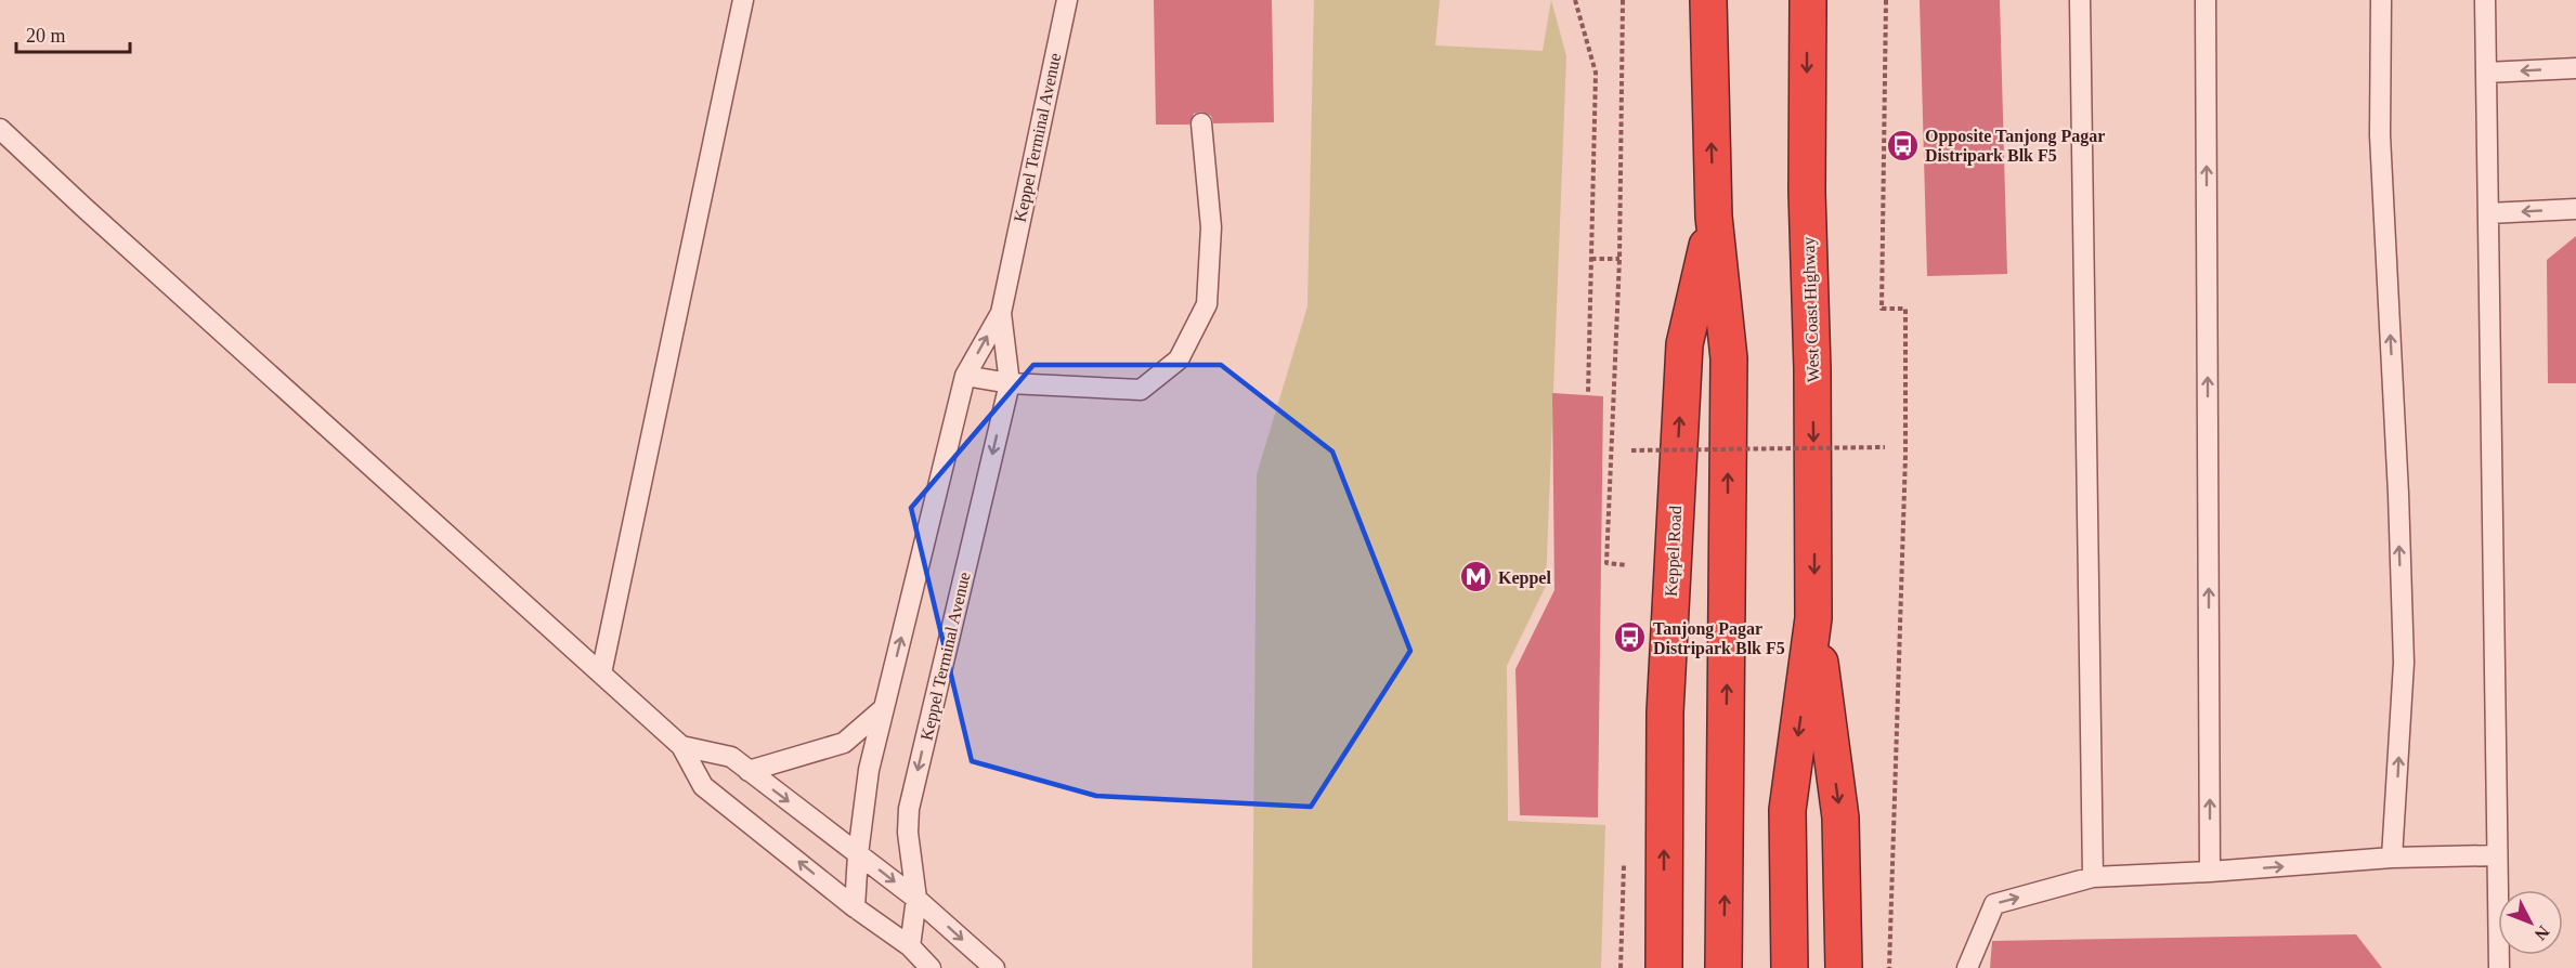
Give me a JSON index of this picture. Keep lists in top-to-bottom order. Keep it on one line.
{"streets":{"highway":["West Coast Highway","Keppel Road"],"lane":["Keppel Terminal Avenue"]},"places":{"bus stop":["Opposite Tanjong Pagar Distripark Blk F5","Tanjong Pagar Distripark Blk F5"],"metro station":["Keppel"]},"scale_bar":"20 m","north":"bottom right"}
